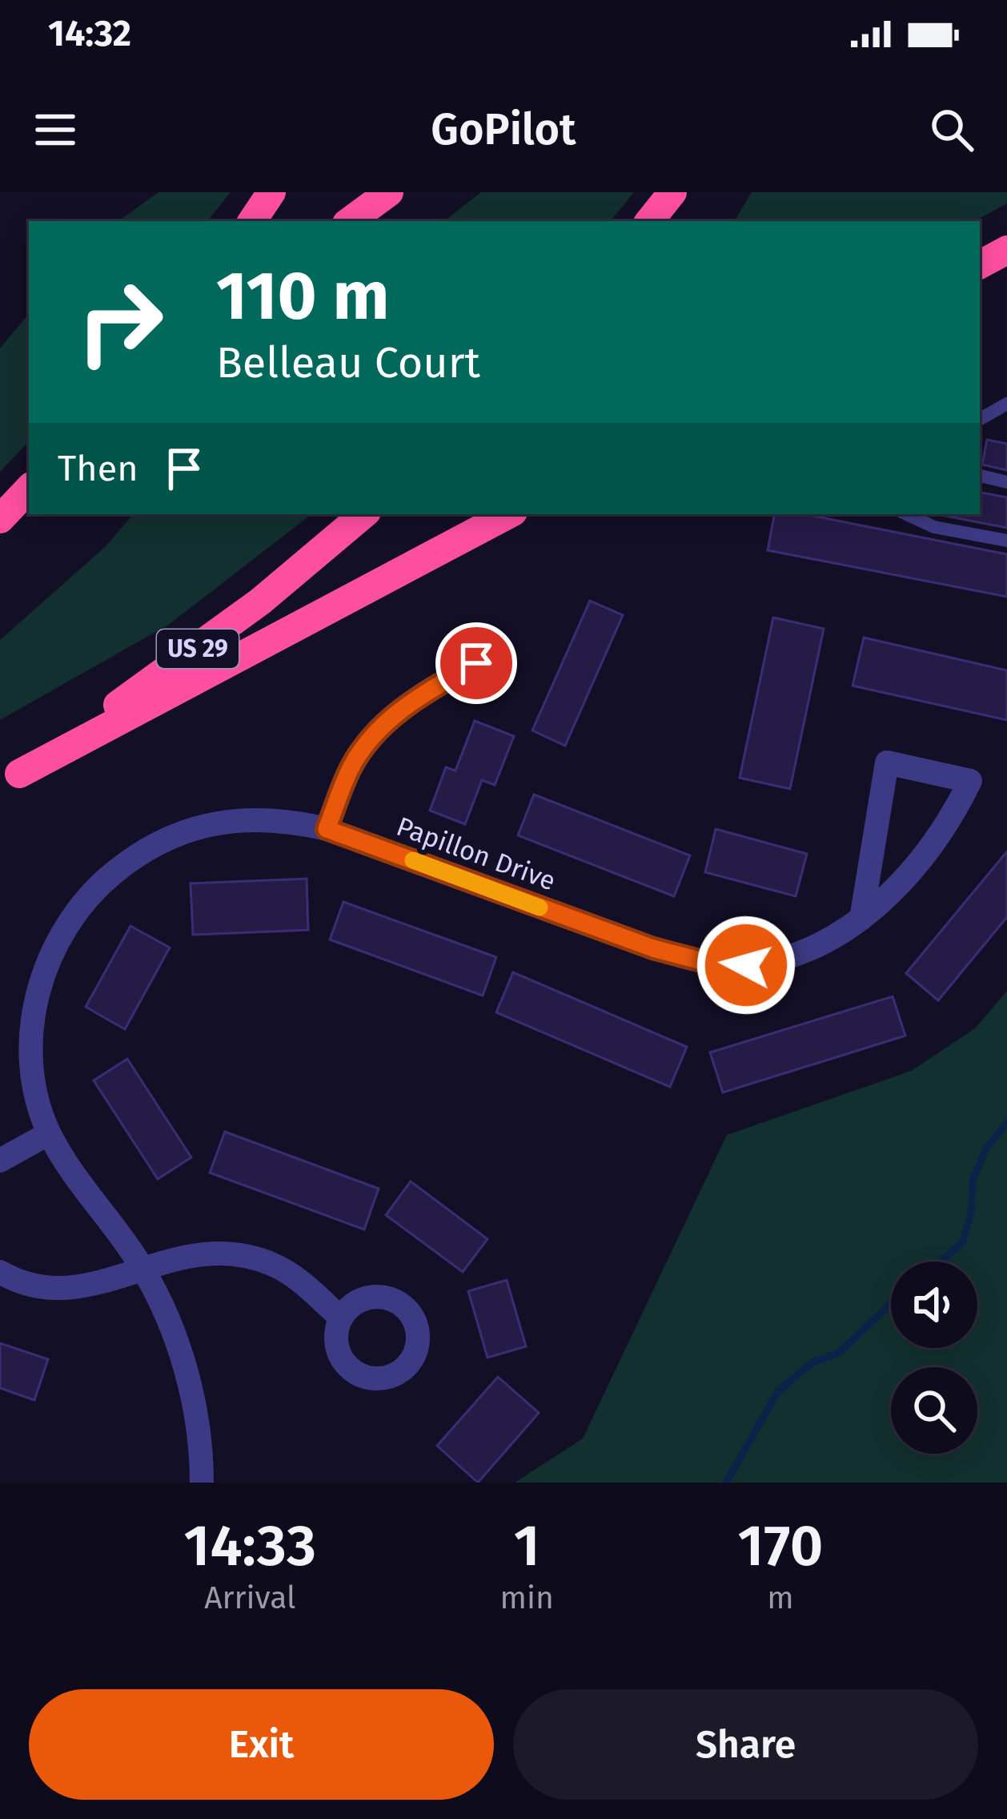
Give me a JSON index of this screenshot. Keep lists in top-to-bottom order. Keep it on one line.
{"streets":{"highway":["US 29"],"street":["Papillon Drive"]},"page":{"status":"14:32","header":"GoPilot","turn":["110 m","Belleau Court"],"then":"Then","eta":["14:33","Arrival","1","min","170","m"],"buttons":["Exit","Share"]}}
